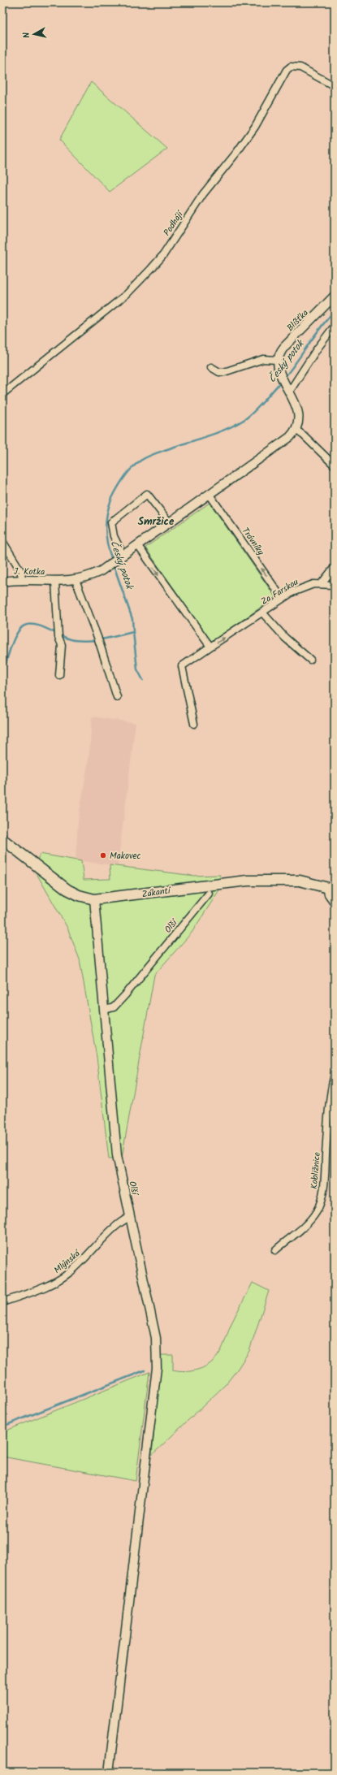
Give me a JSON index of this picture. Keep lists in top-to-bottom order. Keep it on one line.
{"streets":{"main road":["Zákantí"],"street":["Podhájí","Blíšťka","Trávníky","J. Kotka","Za Farskou","Olší","Kobližnice","Mlýnská"]},"crossings":[["Trávníky","Za Farskou"],["Zákantí","Olší"],["Olší","Mlýnská"]],"one_way":["Trávníky"],"districts":["Smržice"],"water":["Český potok"],"places":["Makovec"],"north":"left"}
